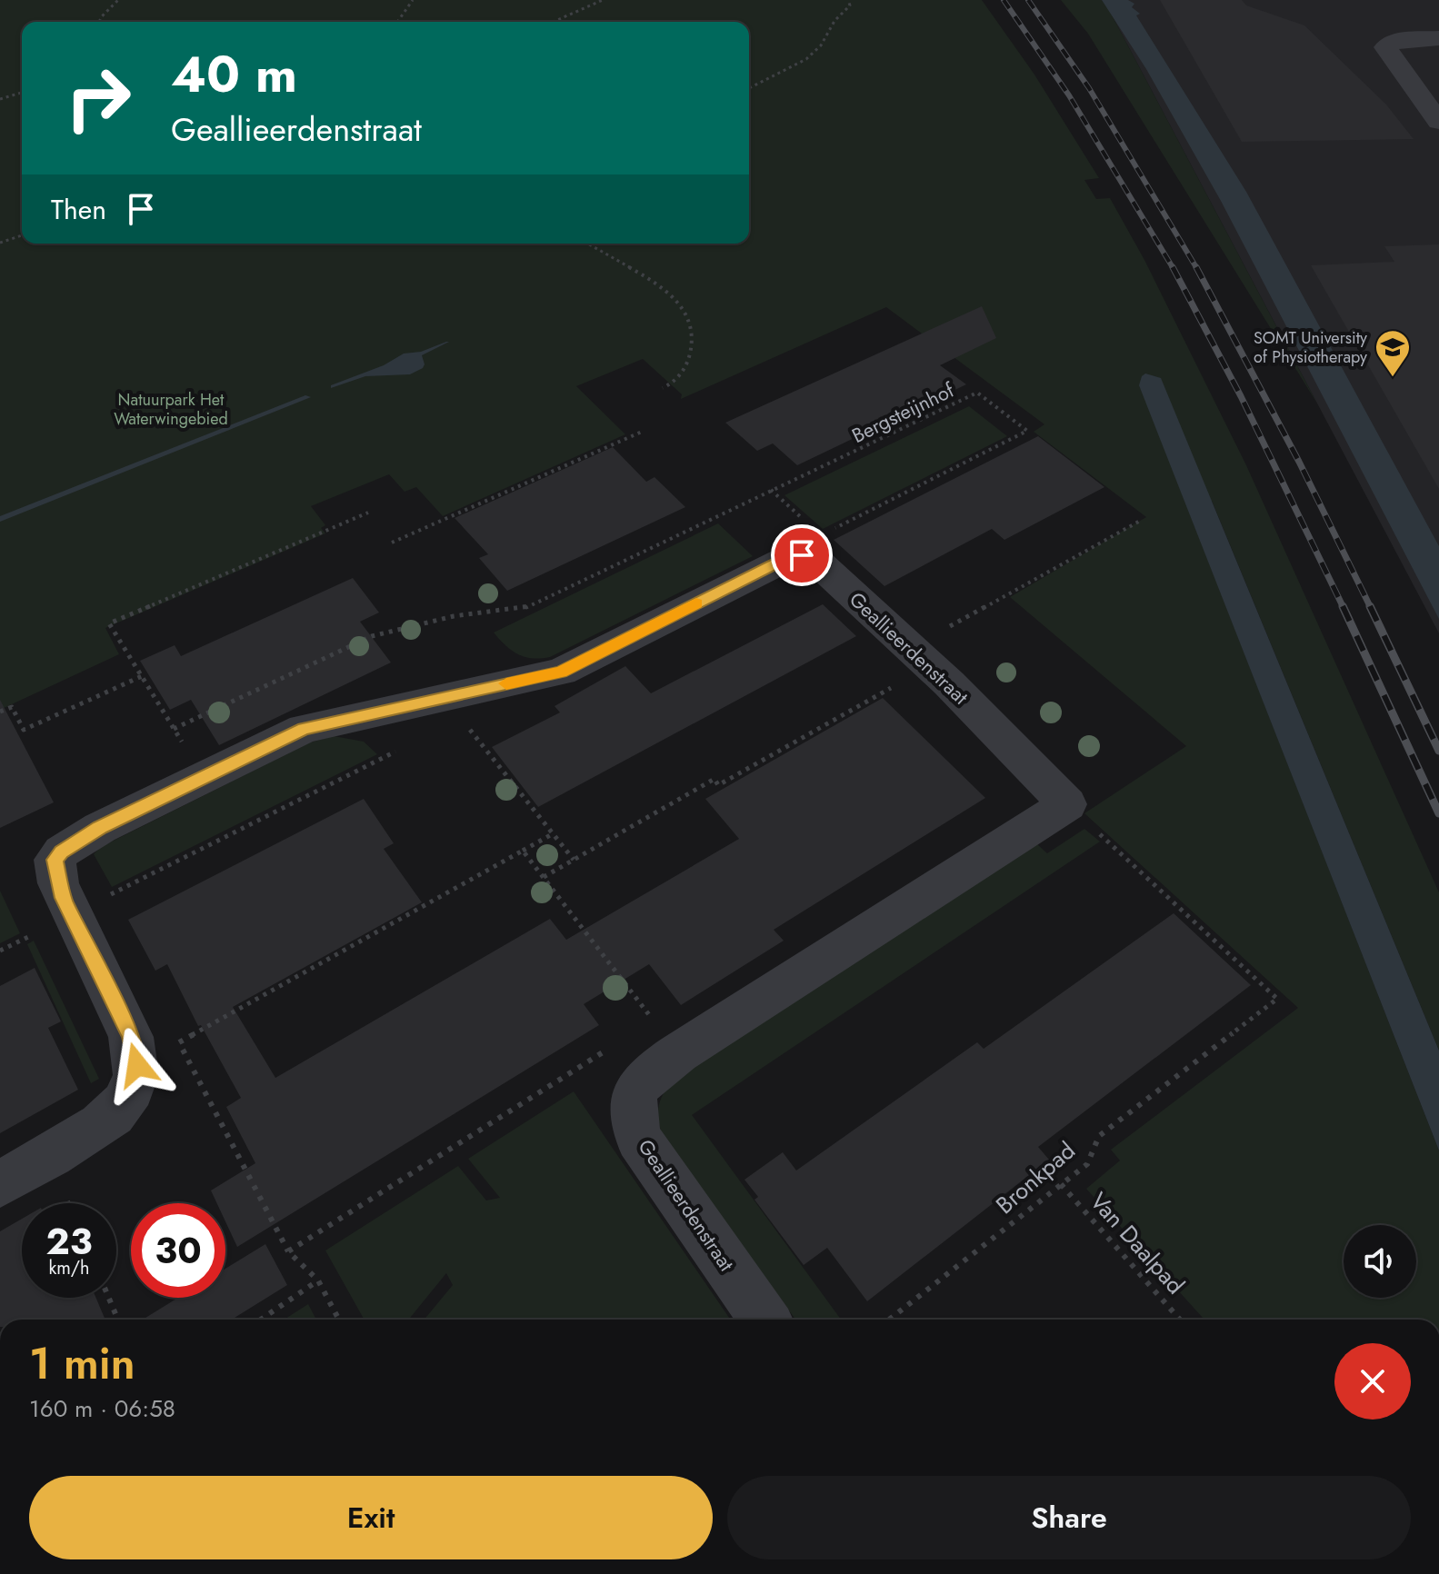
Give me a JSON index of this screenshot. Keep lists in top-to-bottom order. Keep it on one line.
{"streets":{"street":["Geallieerdenstraat"],"path":["Bergsteijnhof","Bronkpad","Van Daalpad"]},"crossings":[["Geallieerdenstraat","Bronkpad"],["Bronkpad","Van Daalpad"]],"parks":["Natuurpark Het Waterwingebied"],"places":{"school or university":["SOMT University of Physiotherapy"]},"page":{"turn":["40 m","Geallieerdenstraat"],"then":"Then","speed":"23 km/h","limit":"30","heading":["1 min","160 m · 06:58"],"buttons":["Exit","Share"]}}
